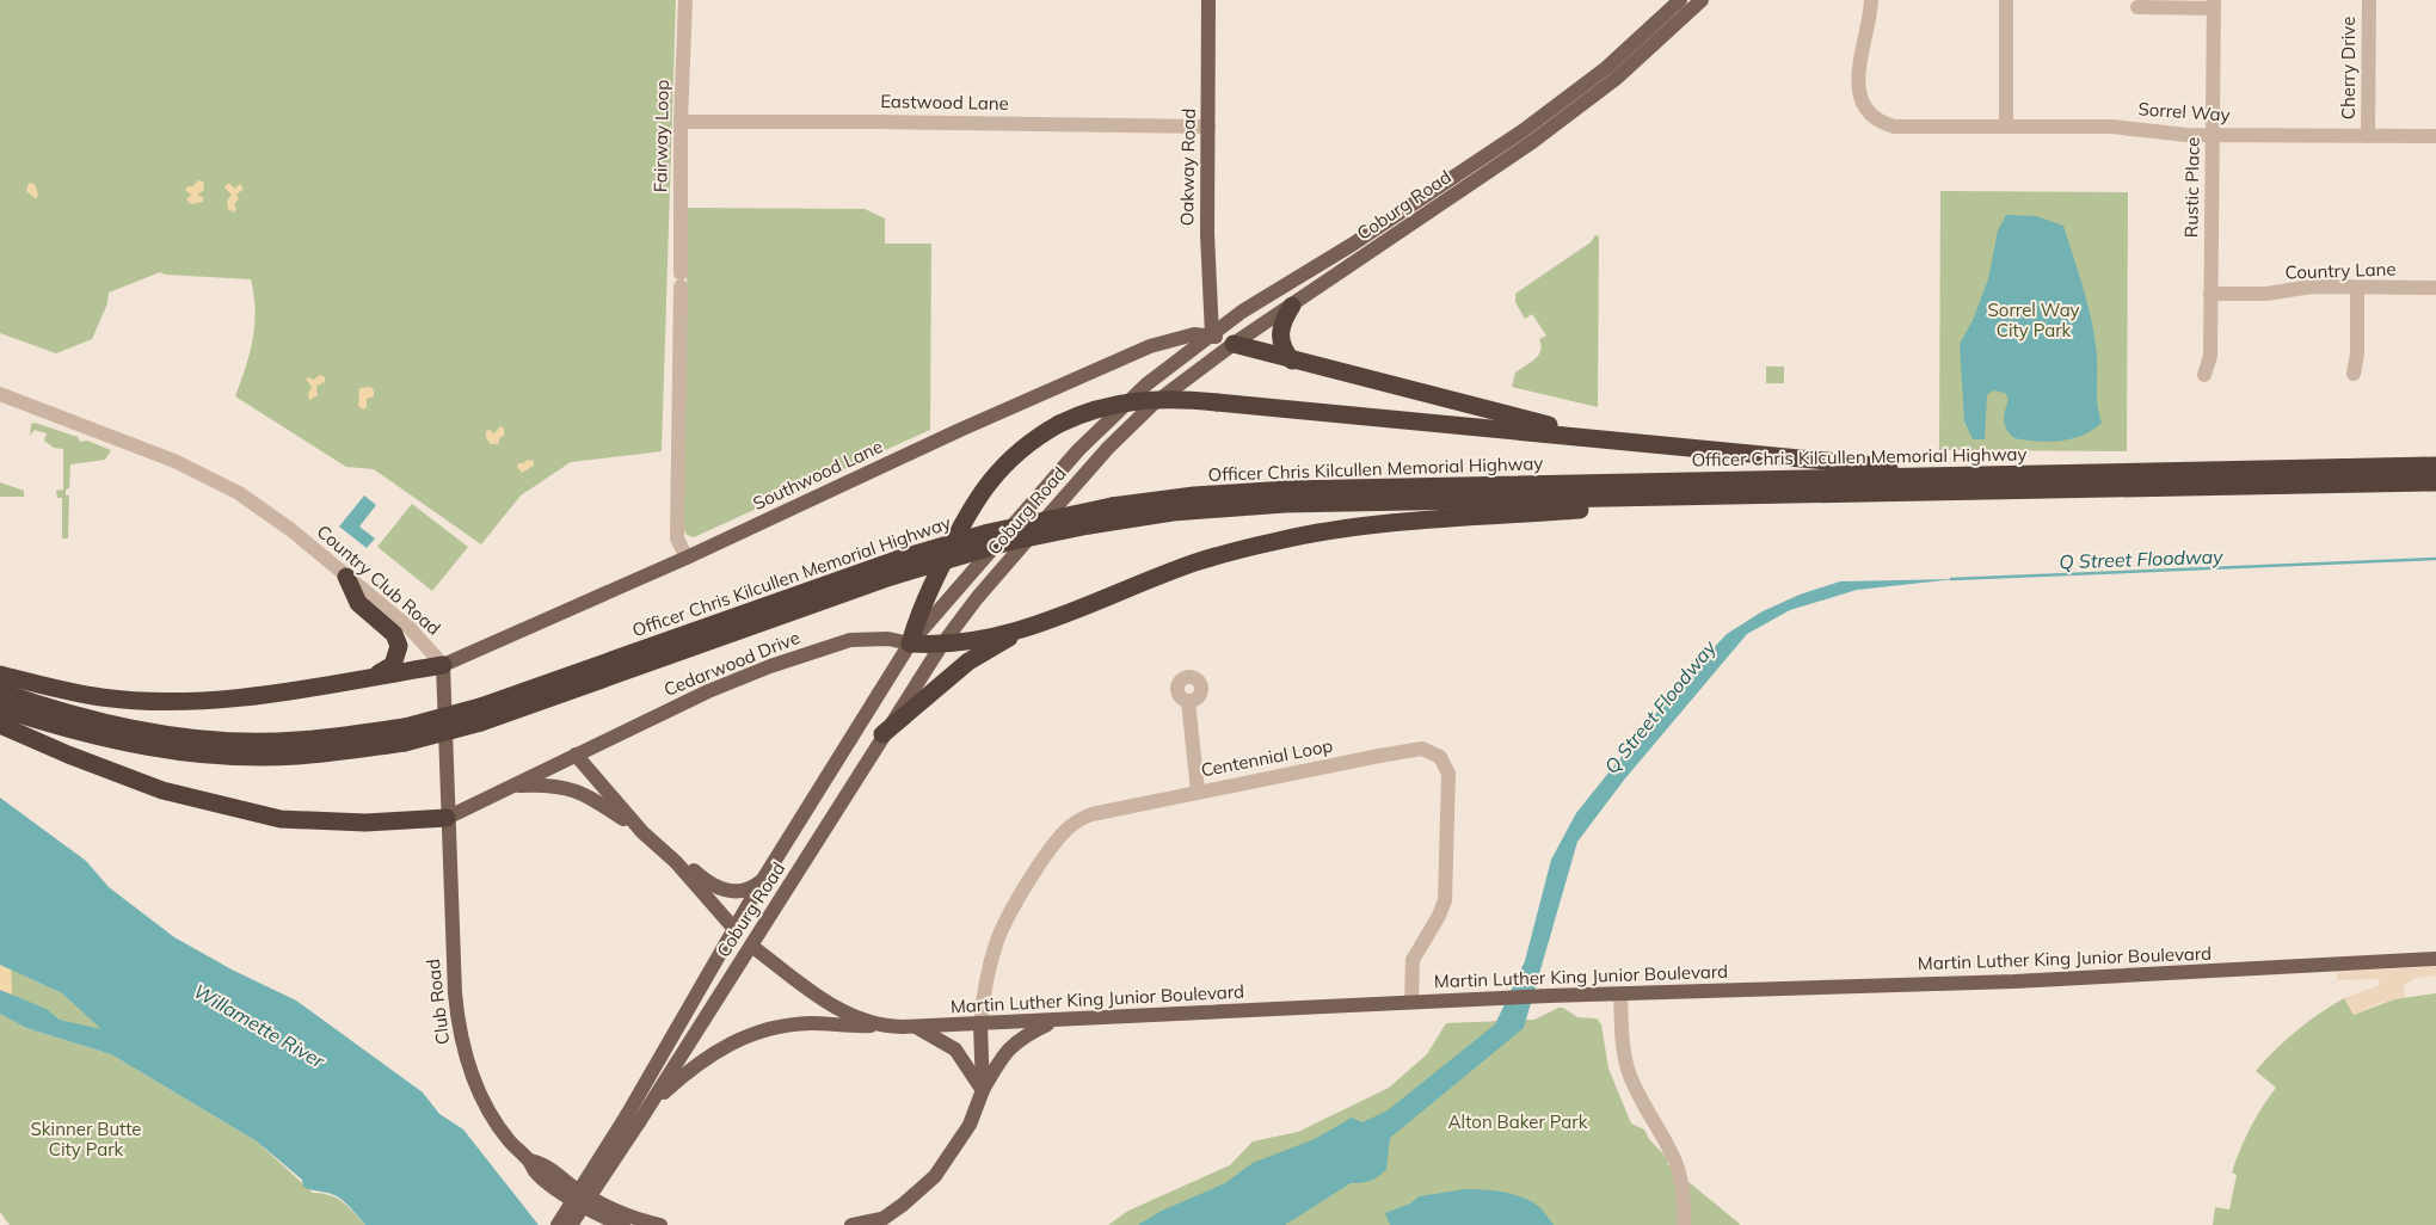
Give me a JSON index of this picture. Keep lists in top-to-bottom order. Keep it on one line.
{"streets":{"highway":["Officer Chris Kilcullen Memorial Highway"],"main road":["Oakway Road","Coburg Road","Southwood Lane","Cedarwood Drive","Martin Luther King Junior Boulevard","Club Road"],"street":["Cherry Drive","Eastwood Lane","Sorrel Way","Fairway Loop","Rustic Place","Country Lane","Country Club Road","Centennial Loop"]},"crossings":[["Cherry Drive","Sorrel Way"],["Eastwood Lane","Fairway Loop"],["Eastwood Lane","Oakway Road"],["Sorrel Way","Rustic Place"],["Fairway Loop","Southwood Lane"],["Oakway Road","Coburg Road"],["Oakway Road","Southwood Lane"],["Rustic Place","Country Lane"],["Coburg Road","Southwood Lane"],["Coburg Road","Cedarwood Drive"],["Coburg Road","Martin Luther King Junior Boulevard"],["Southwood Lane","Country Club Road"],["Centennial Loop","Martin Luther King Junior Boulevard"]],"water":["Q Street Floodway","Willamette River"],"parks":["Sorrel Way City Park","Alton Baker Park","Skinner Butte City Park"]}
